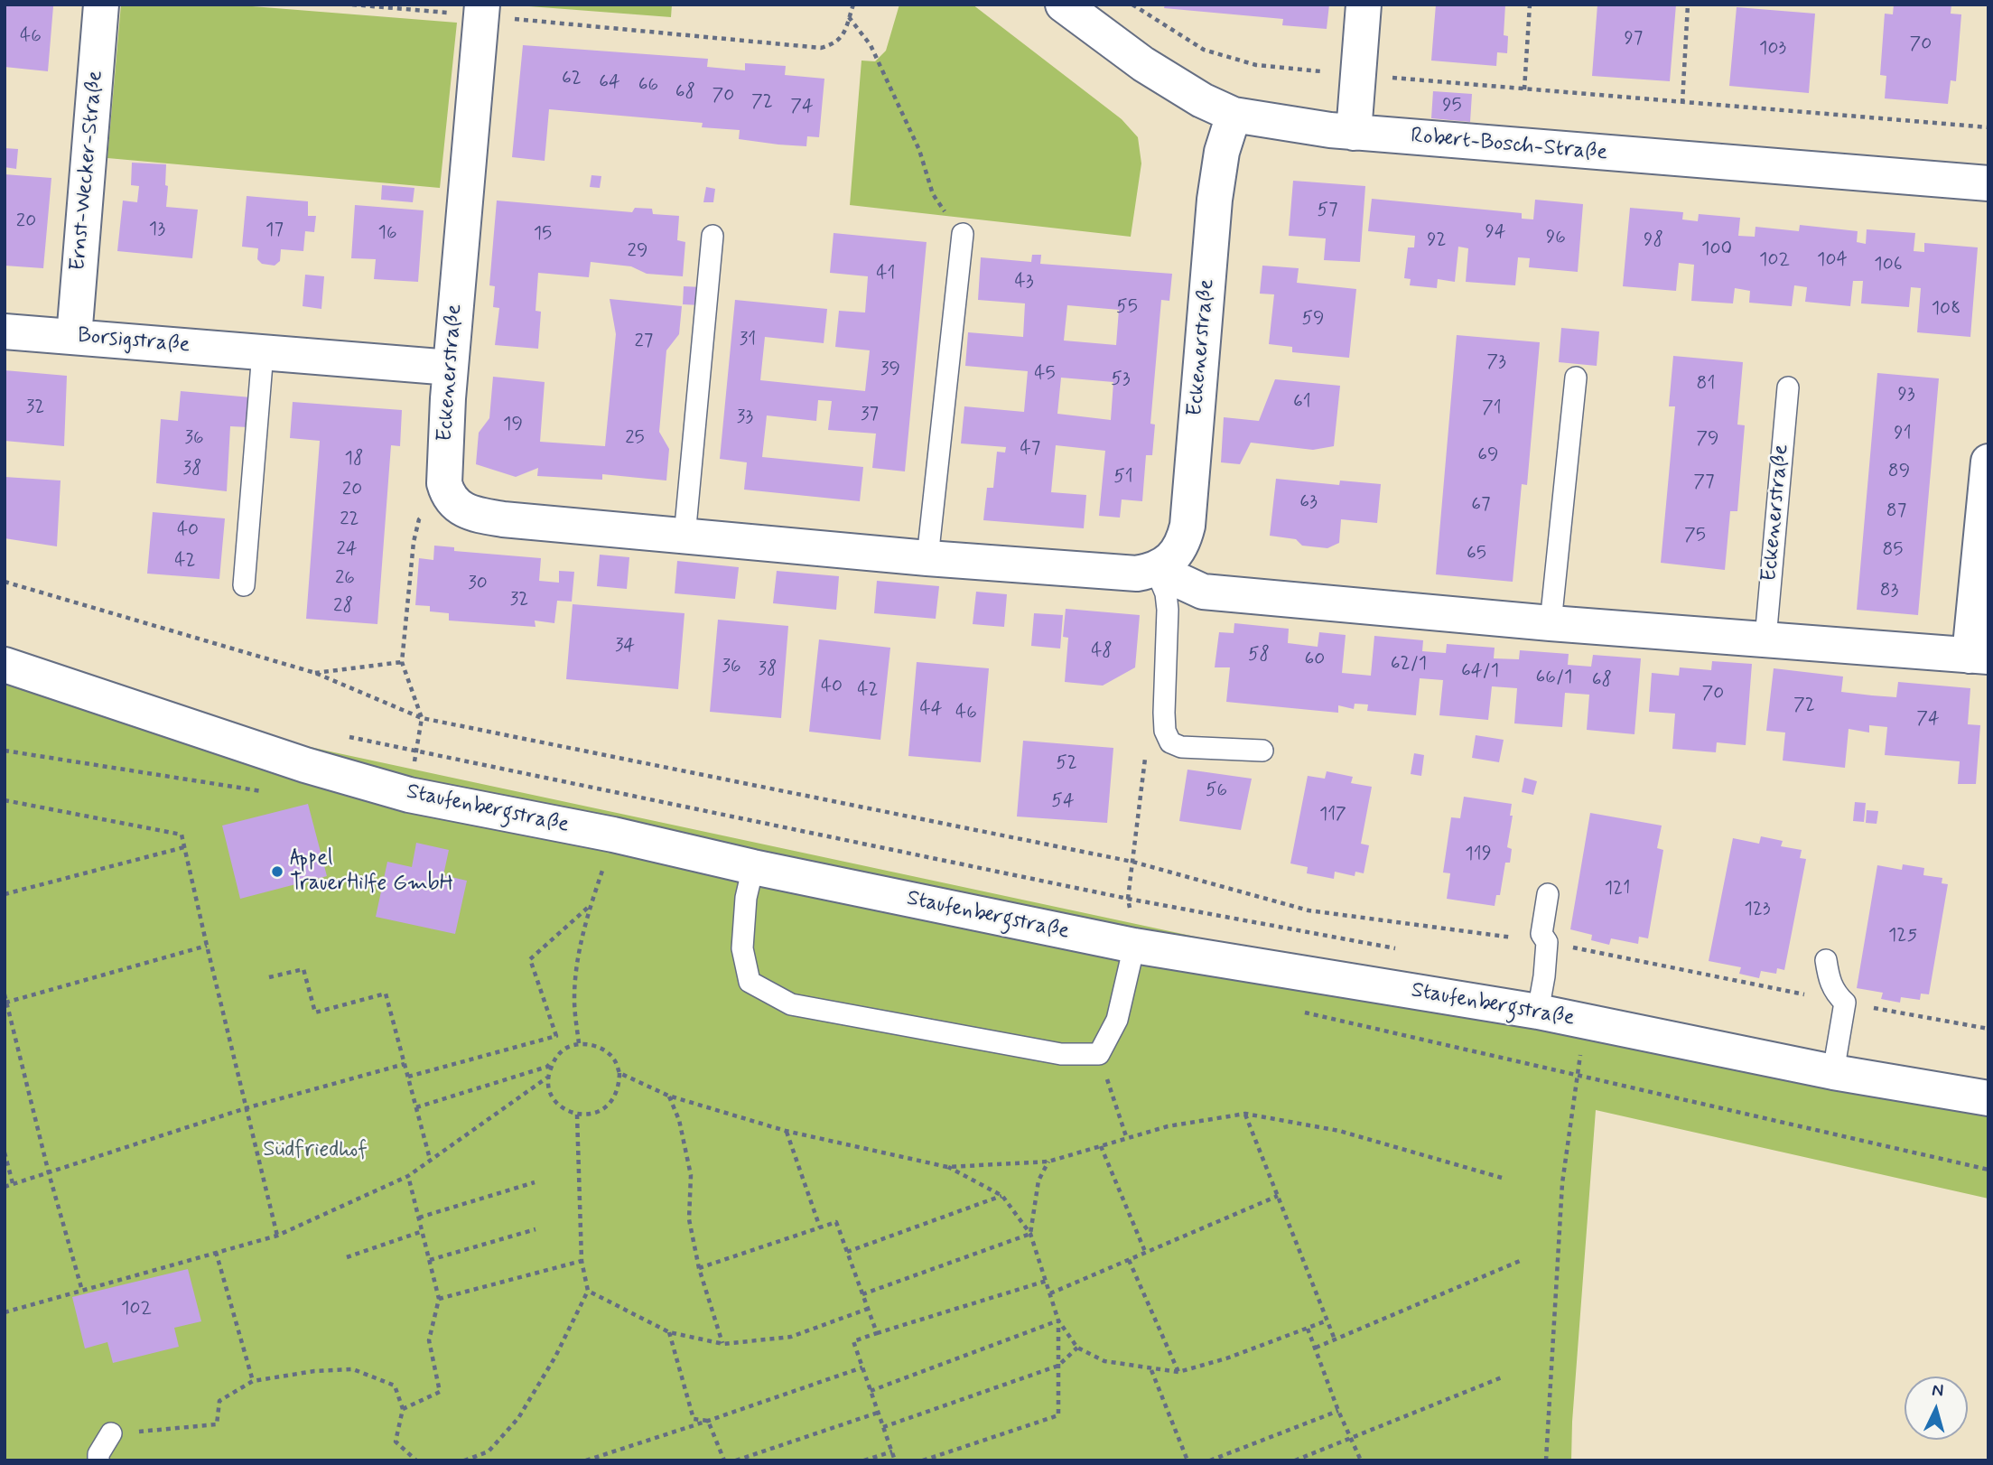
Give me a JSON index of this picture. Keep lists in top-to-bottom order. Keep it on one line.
{"streets":{"street":["Robert-Bosch-Straße","Ernst-Wecker-Straße","Borsigstraße","Eckenerstraße","Staufenbergstraße"]},"crossings":[["Robert-Bosch-Straße","Eckenerstraße"],["Ernst-Wecker-Straße","Borsigstraße"],["Borsigstraße","Eckenerstraße"]],"parks":["Südfriedhof"],"places":["Appel TrauerHilfe GmbH"],"house_numbers":["46","97","70","103","62","64","66","68","70","72","95","74","57","20","13","17","94","16","15","96","92","98","100","29","102","104","106","41","43","55","108","59","31","27","73","39","45","53","81","93","61","32","71","37","33","19","91","36","25","79","47","69","18","38","89","51","77","20","63","67","87","22","40","75","24","85","65","42","26","30","83","32","28","34","48","58","60","62/1","36","38","64/1","66/1","68","40","42","70","72","44","46","74","52","56","54","117","119","121","123","125","102"],"north":"top"}
